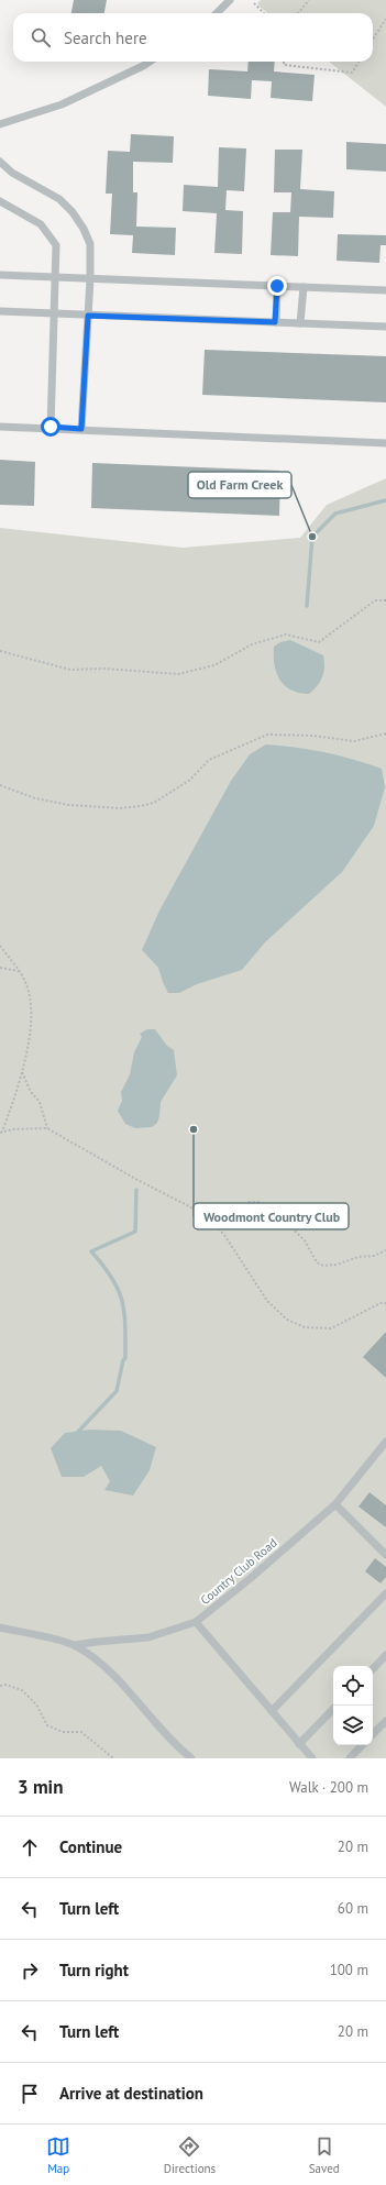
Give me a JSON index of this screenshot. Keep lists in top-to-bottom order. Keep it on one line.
{"streets":{"street":["Country Club Road"]},"places":["Old Farm Creek","Woodmont Country Club"],"page":{"search":"Search here","heading":["3 min","Walk · 200 m"],"list":[["Continue","20 m"],["Turn left","60 m"],["Turn right","100 m"],["Turn left","20 m"],"Arrive at destination"],"nav":["Map","Directions","Saved"]}}
